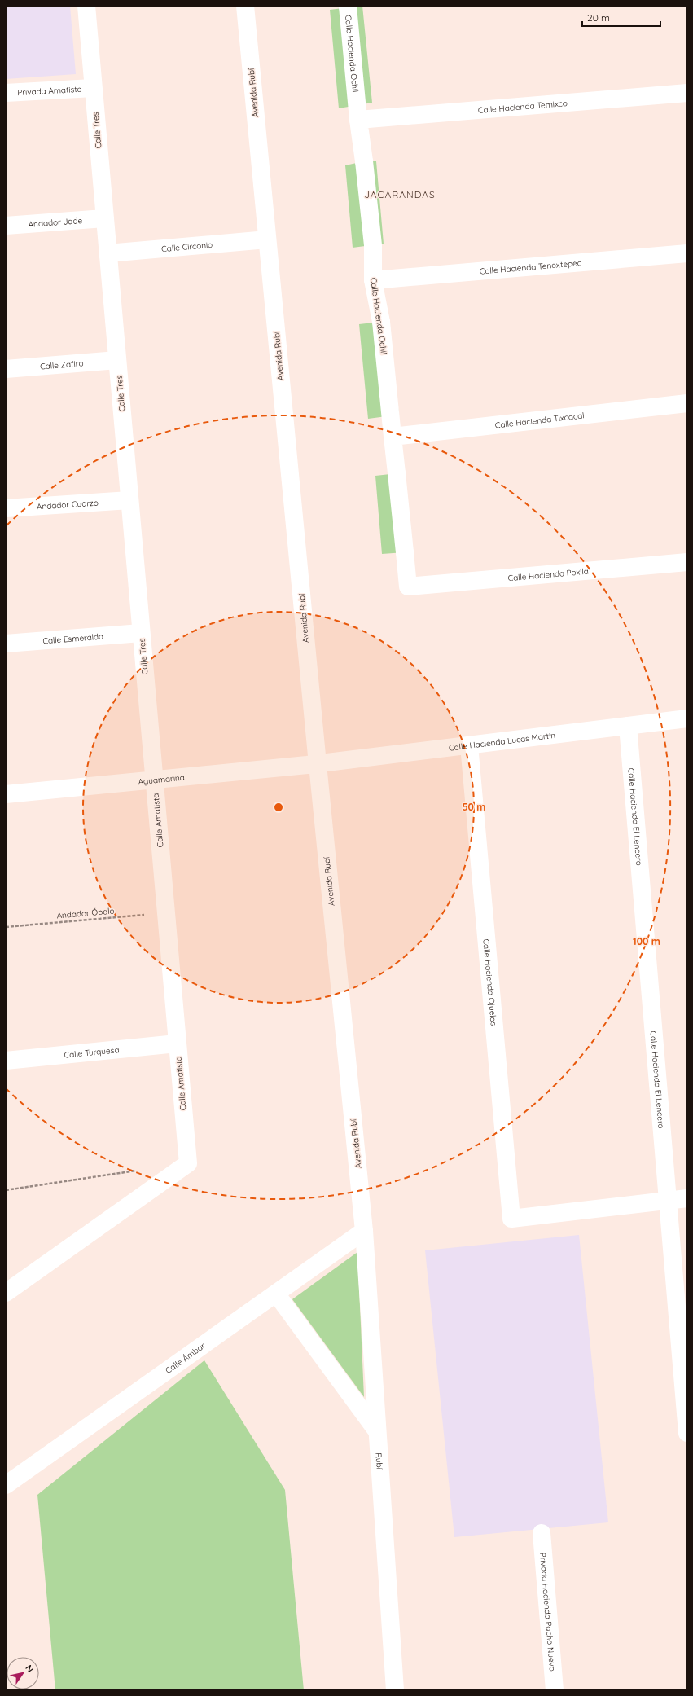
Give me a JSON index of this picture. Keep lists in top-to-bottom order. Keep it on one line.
{"streets":{"street":["Calle Hacienda Ochil","Privada Amatista","Avenida Rubí","Calle Hacienda Temixco","Calle Tres","Andador Jade","Calle Circonio","Calle Hacienda Tenextepec","Calle Zafiro","Calle Hacienda Tixcacal","Andador Cuarzo","Calle Hacienda Poxila","Calle Esmeralda","Calle Hacienda Lucas Martín","Aguamarina","Calle Hacienda El Lencero","Calle Amatista","Calle Hacienda Ojuelos","Calle Turquesa","Calle Ámbar","Rubí","Privada Hacienda Pacho Nuevo"],"path":["Andador Ópalo"]},"crossings":[["Calle Hacienda Ochil","Calle Hacienda Temixco"],["Calle Hacienda Ochil","Calle Hacienda Tenextepec"],["Calle Hacienda Ochil","Calle Hacienda Tixcacal"],["Calle Hacienda Ochil","Calle Hacienda Poxila"],["Privada Amatista","Calle Tres"],["Avenida Rubí","Calle Circonio"],["Avenida Rubí","Calle Hacienda Lucas Martín"],["Avenida Rubí","Aguamarina"],["Avenida Rubí","Calle Ámbar"],["Avenida Rubí","Rubí"],["Calle Tres","Andador Jade"],["Calle Tres","Calle Circonio"],["Calle Tres","Calle Zafiro"],["Calle Tres","Andador Cuarzo"],["Calle Tres","Calle Esmeralda"],["Calle Tres","Aguamarina"],["Calle Tres","Calle Amatista"],["Calle Hacienda Lucas Martín","Aguamarina"],["Calle Hacienda Lucas Martín","Calle Hacienda El Lencero"],["Calle Hacienda Lucas Martín","Calle Hacienda Ojuelos"],["Aguamarina","Calle Amatista"],["Calle Hacienda El Lencero","Calle Hacienda Ojuelos"],["Calle Amatista","Andador Ópalo"],["Calle Amatista","Calle Turquesa"],["Calle Ámbar","Rubí"]],"districts":["JACARANDAS"],"scale_bar":"20 m","north":"top right","rings":["50 m","100 m"]}
